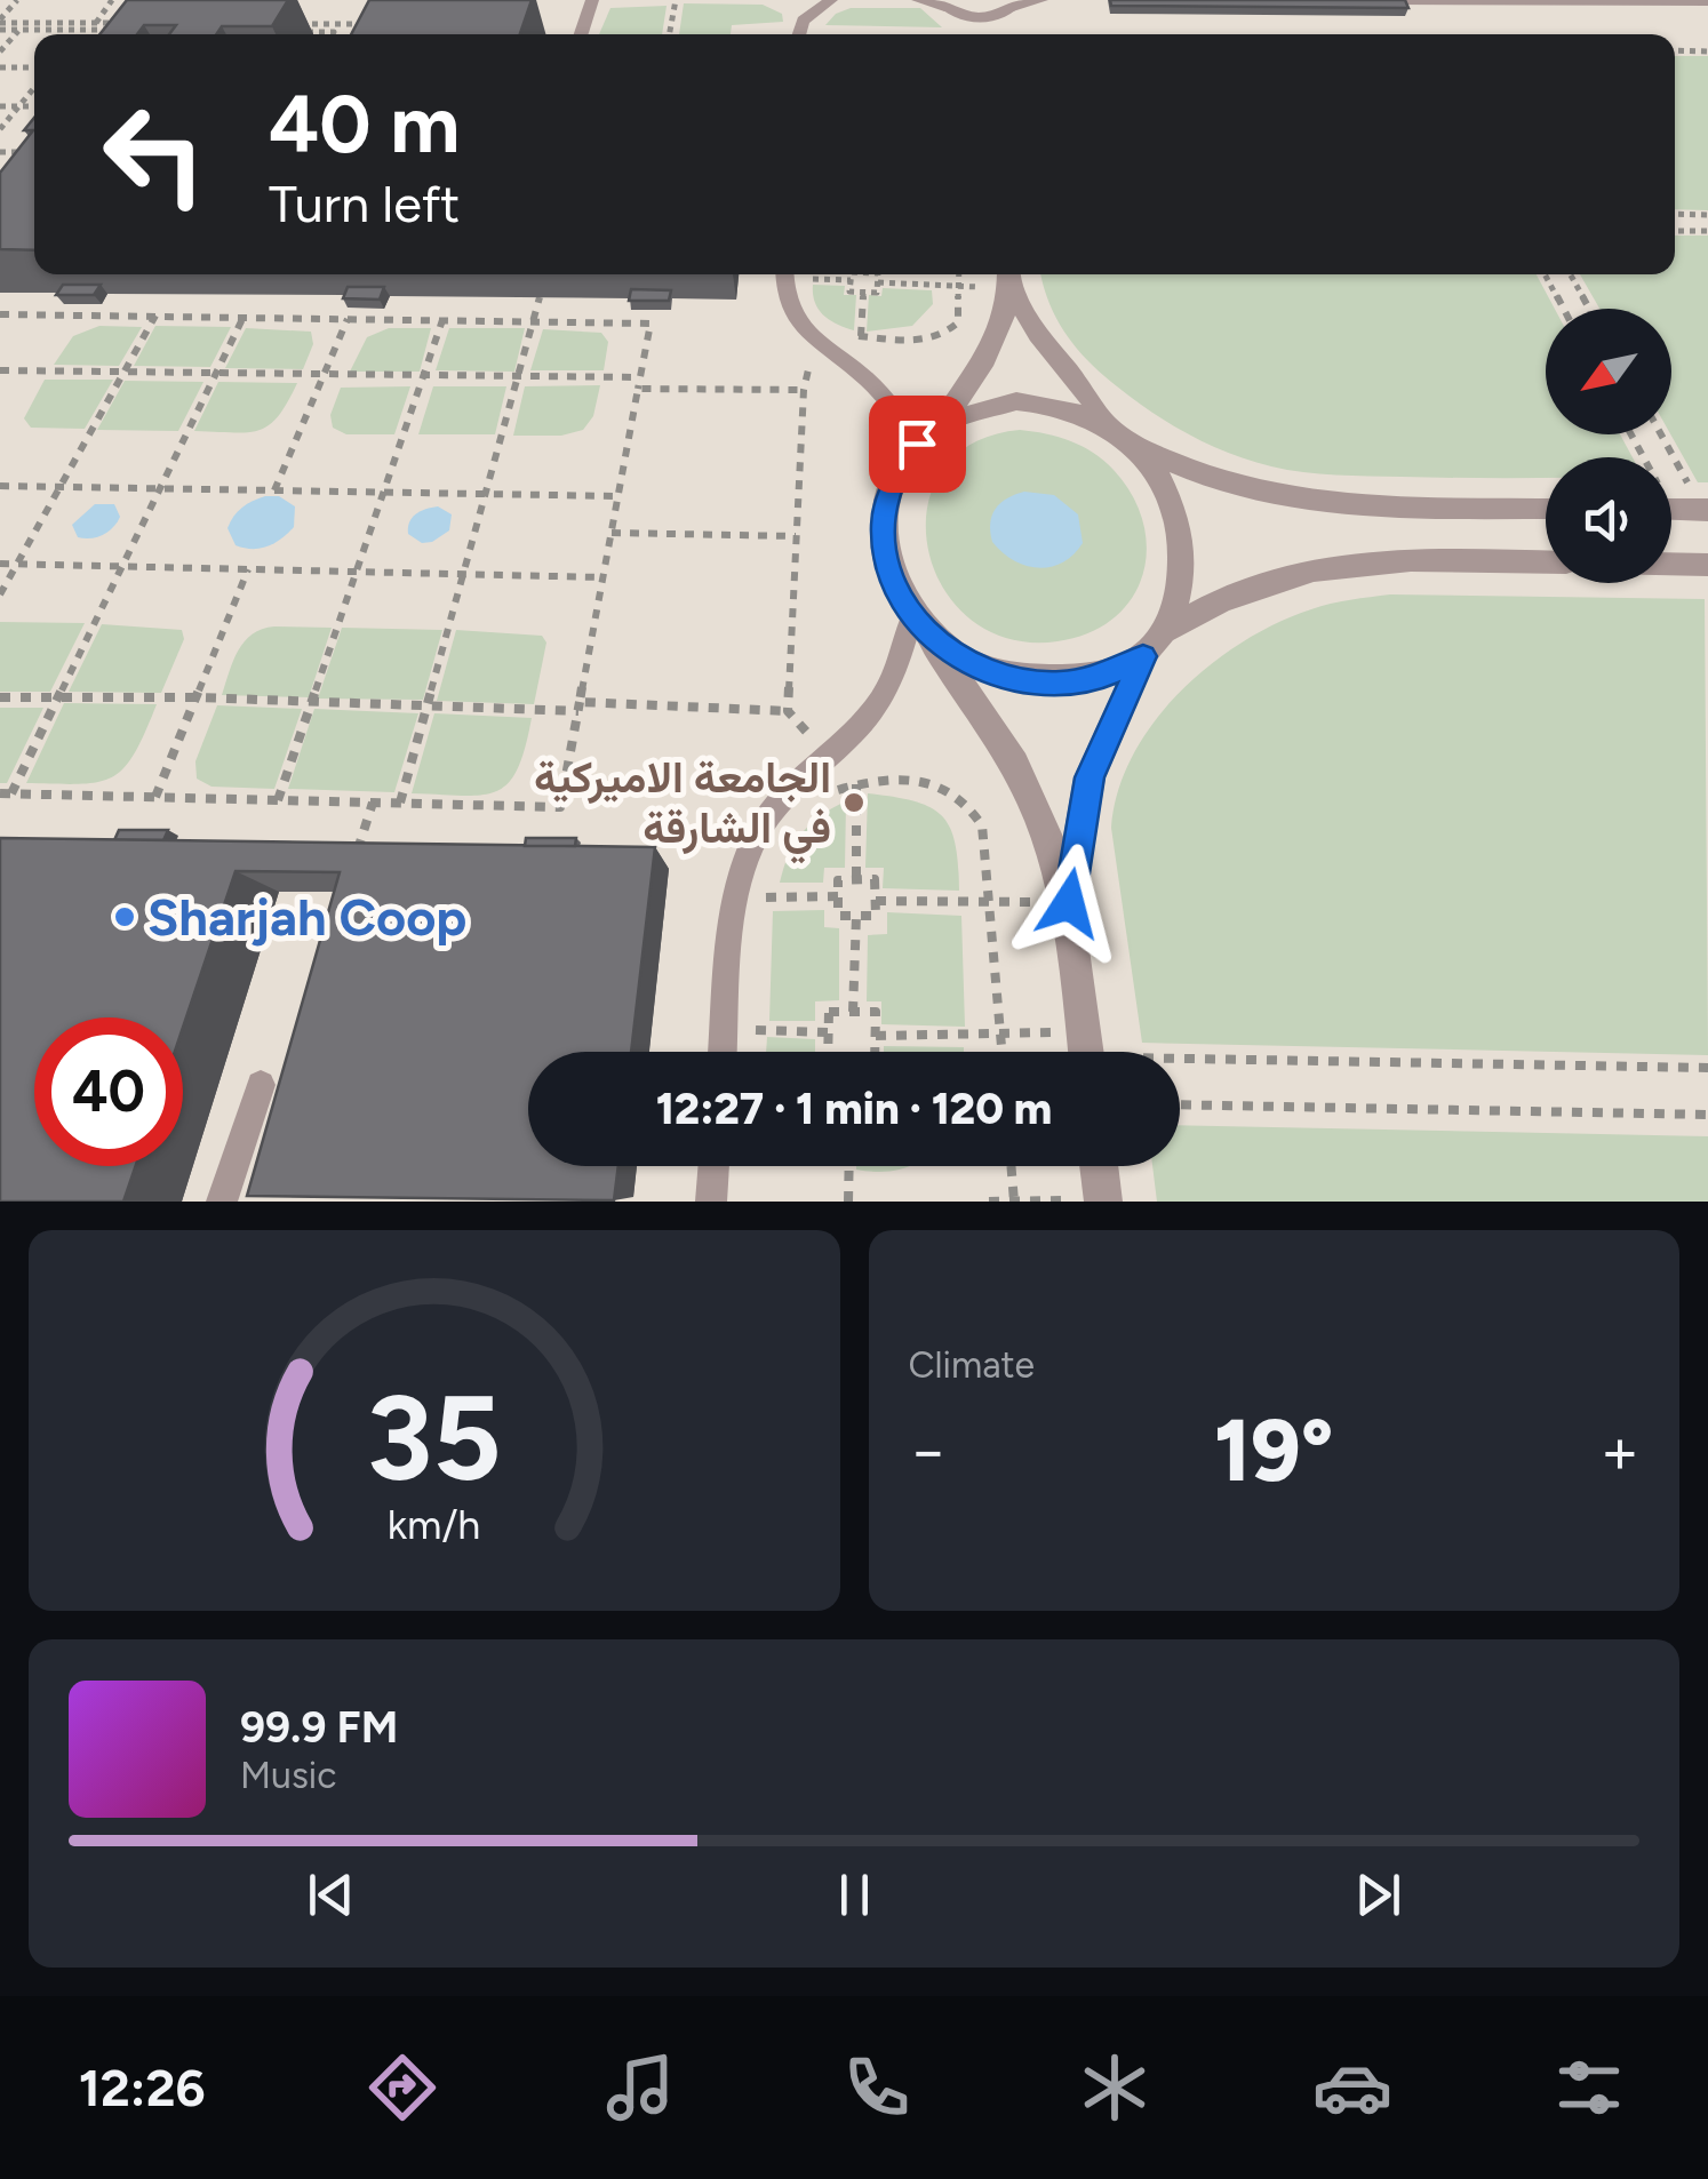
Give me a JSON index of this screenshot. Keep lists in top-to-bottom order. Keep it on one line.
{"places":["الجامعة الاميركية في الشارقة","Sharjah Coop"],"north":"bottom left","page":{"turn":["40 m","Turn left"],"limit":"40","trip":"12:27 · 1 min · 120 m","tile":"Climate","heat":["−","19°","+"],"song":["99.9 FM","Music"],"tabs":"12:26","gauge":["35","km/h"]}}
